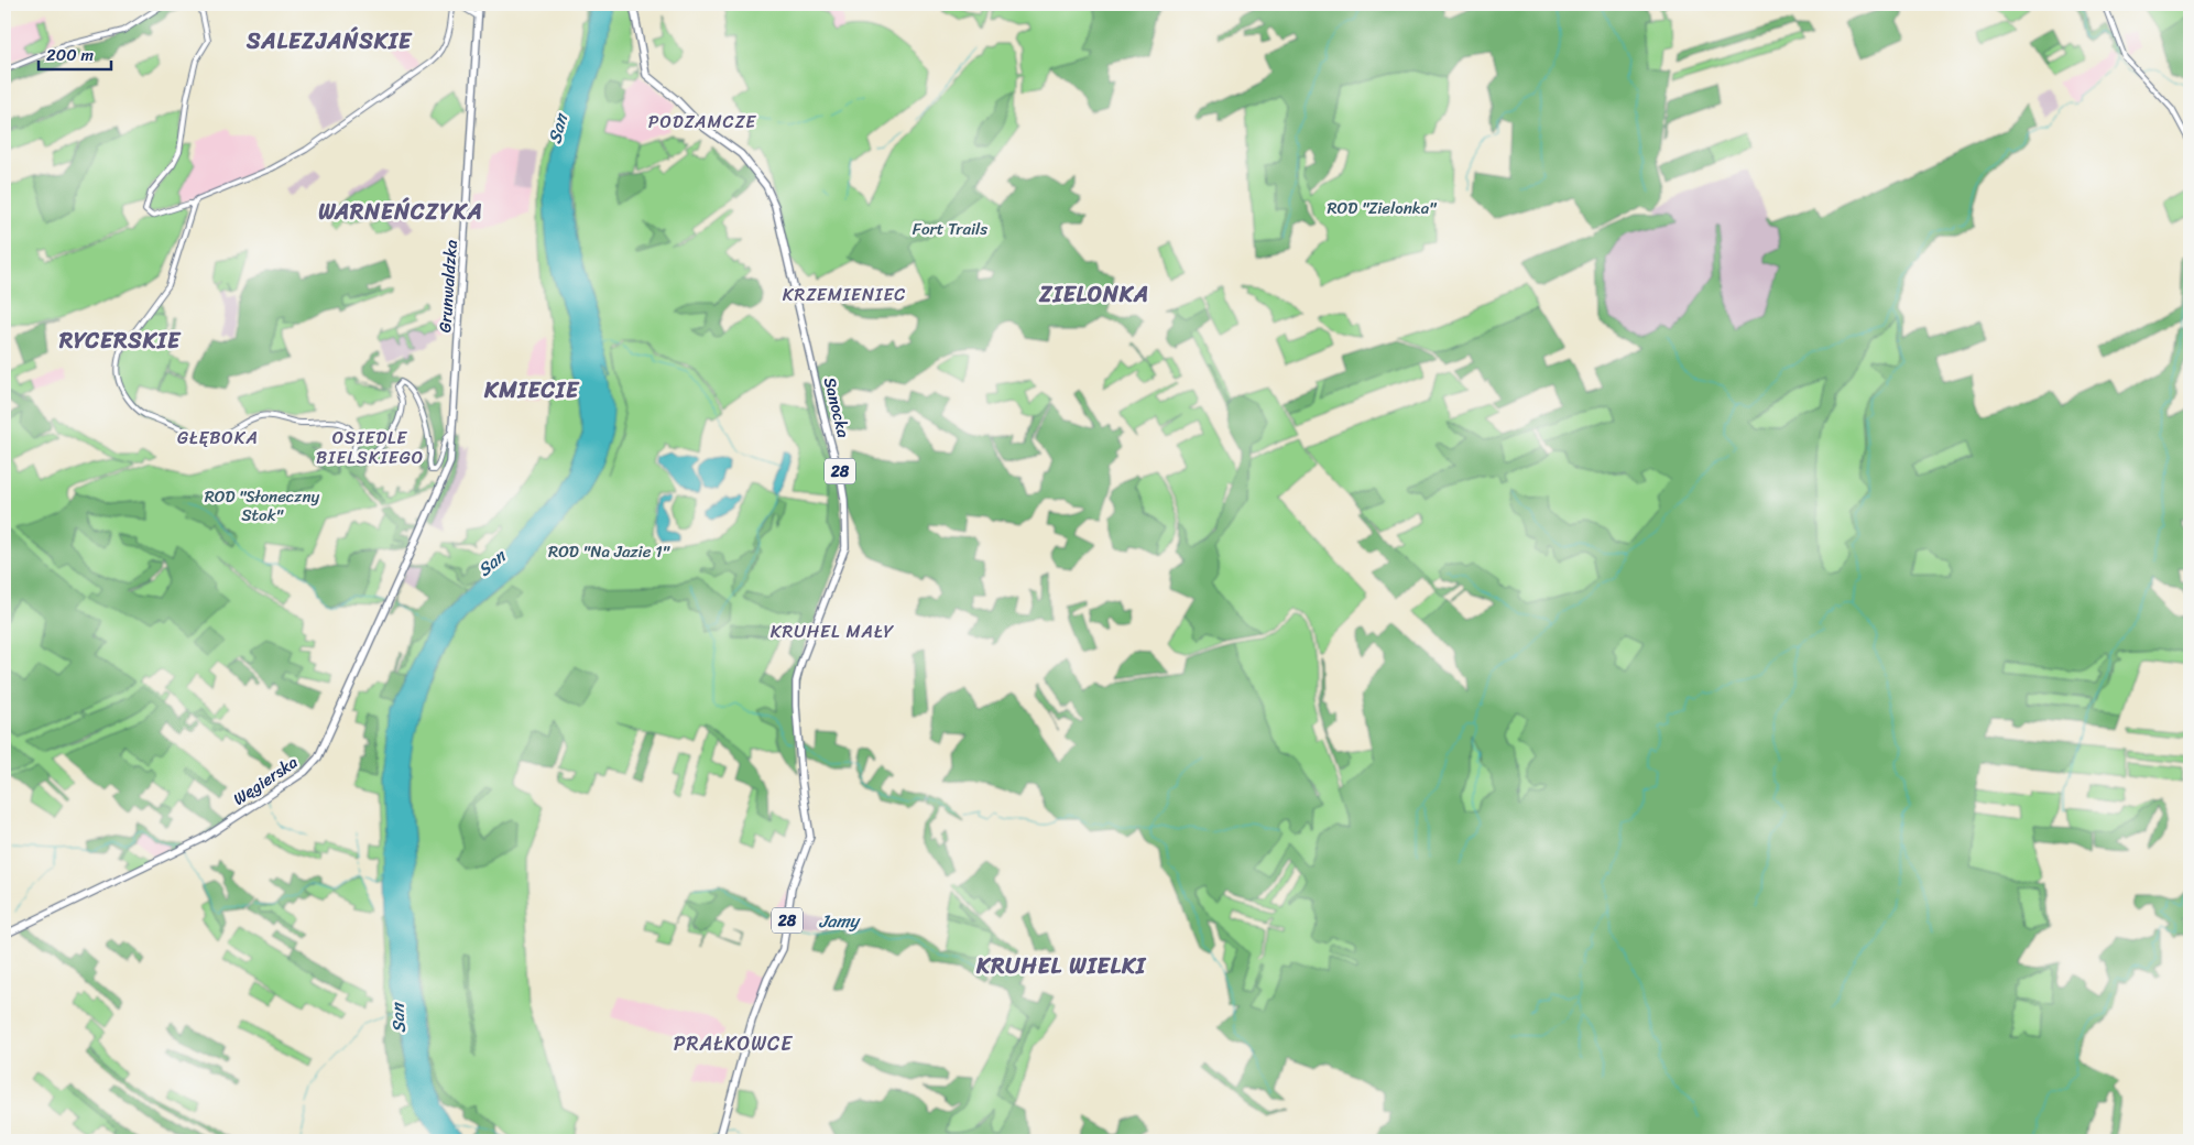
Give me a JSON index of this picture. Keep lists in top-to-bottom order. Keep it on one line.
{"streets":{"main road":["Grunwaldzka","Sanocka","28","Węgierska"]},"crossings":[["Grunwaldzka","Węgierska"],["Sanocka","28"]],"districts":["SALEZJAŃSKIE","PODZAMCZE","WARNEŃCZYKA","KRZEMIENIEC","ZIELONKA","RYCERSKIE","KMIECIE","GŁĘBOKA","OSIEDLE BIELSKIEGO","KRUHEL MAŁY","KRUHEL WIELKI","PRAŁKOWCE"],"water":["San","Jamy"],"parks":["ROD \"Zielonka\"","Fort Trails","ROD \"Słoneczny Stok\"","ROD \"Na Jazie 1\""],"scale_bar":"200 m"}
